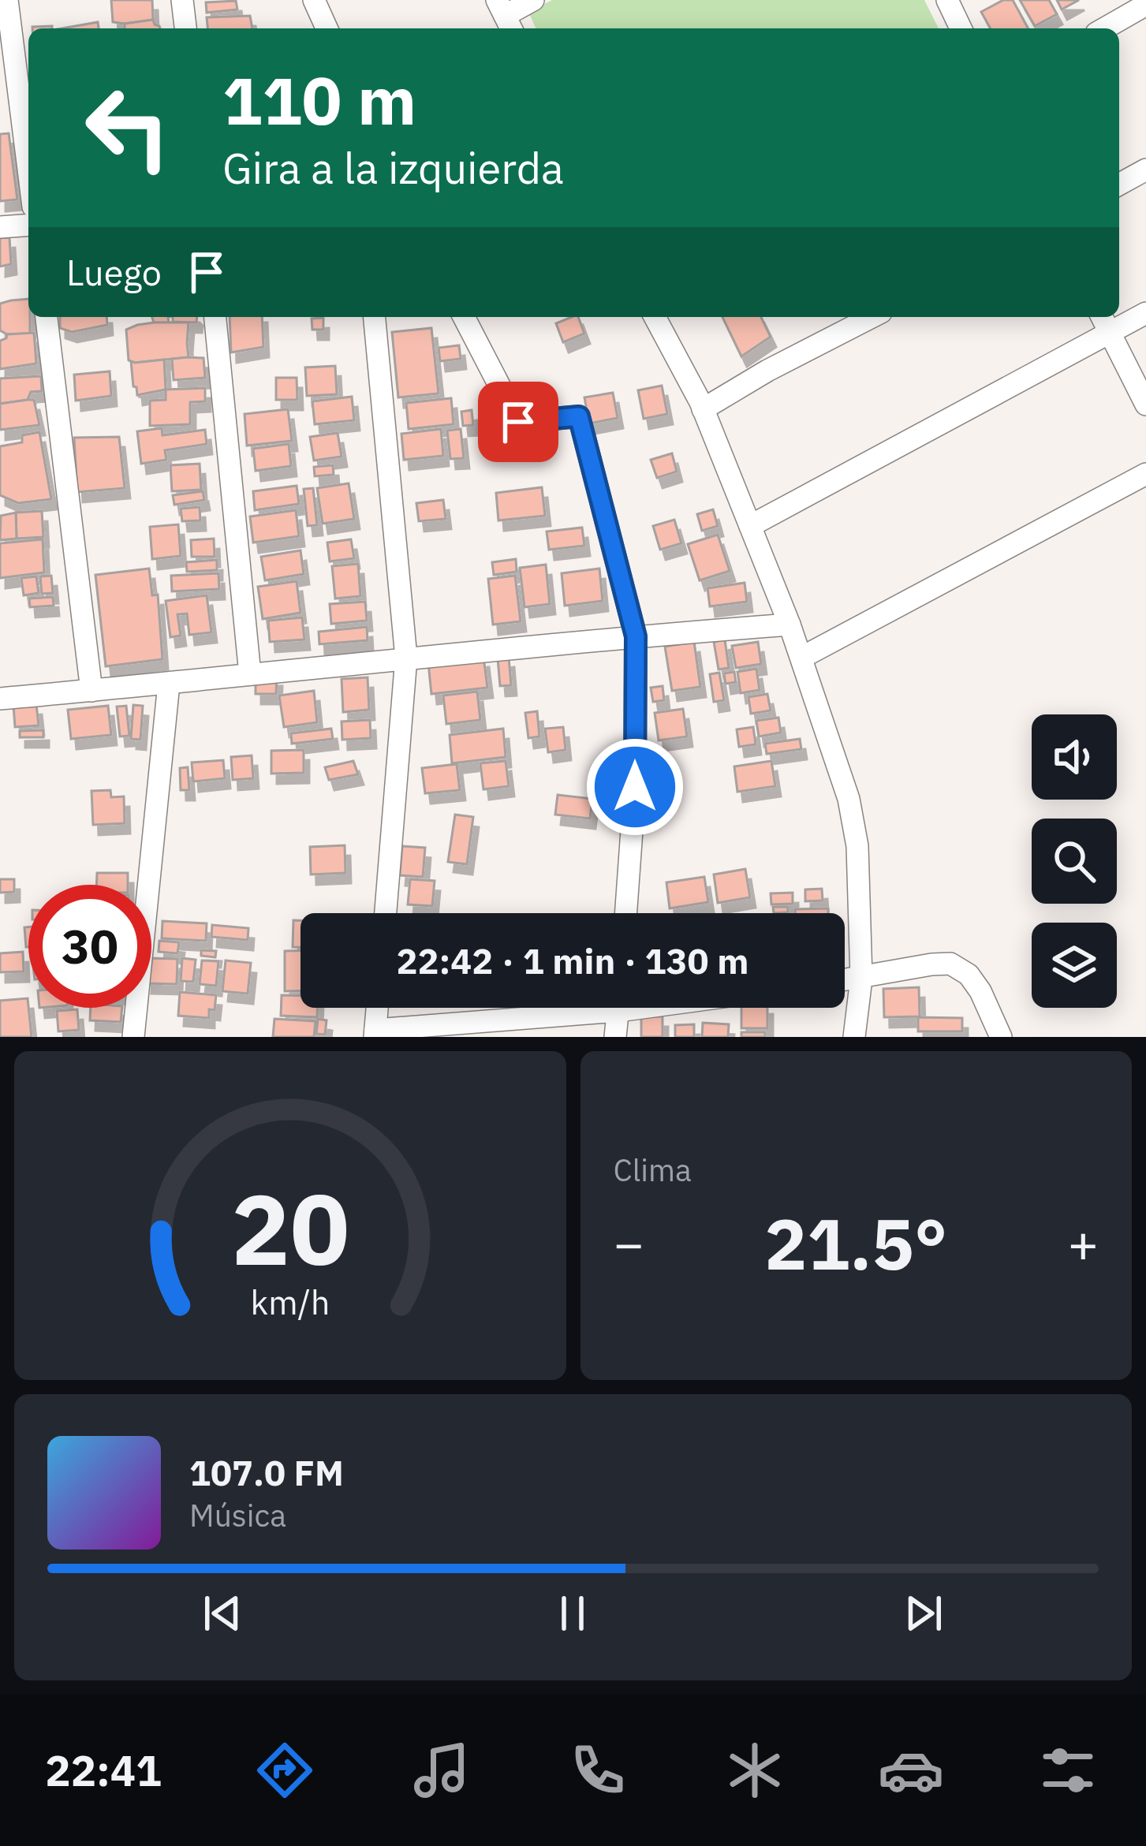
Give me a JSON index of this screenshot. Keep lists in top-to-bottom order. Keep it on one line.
{"page":{"turn":["110 m","Gira a la izquierda"],"then":"Luego","limit":"30","trip":"22:42 · 1 min · 130 m","tile":"Clima","heat":["−","21.5°","+"],"song":["107.0 FM","Música"],"tabs":"22:41","gauge":["20","km/h"]}}
